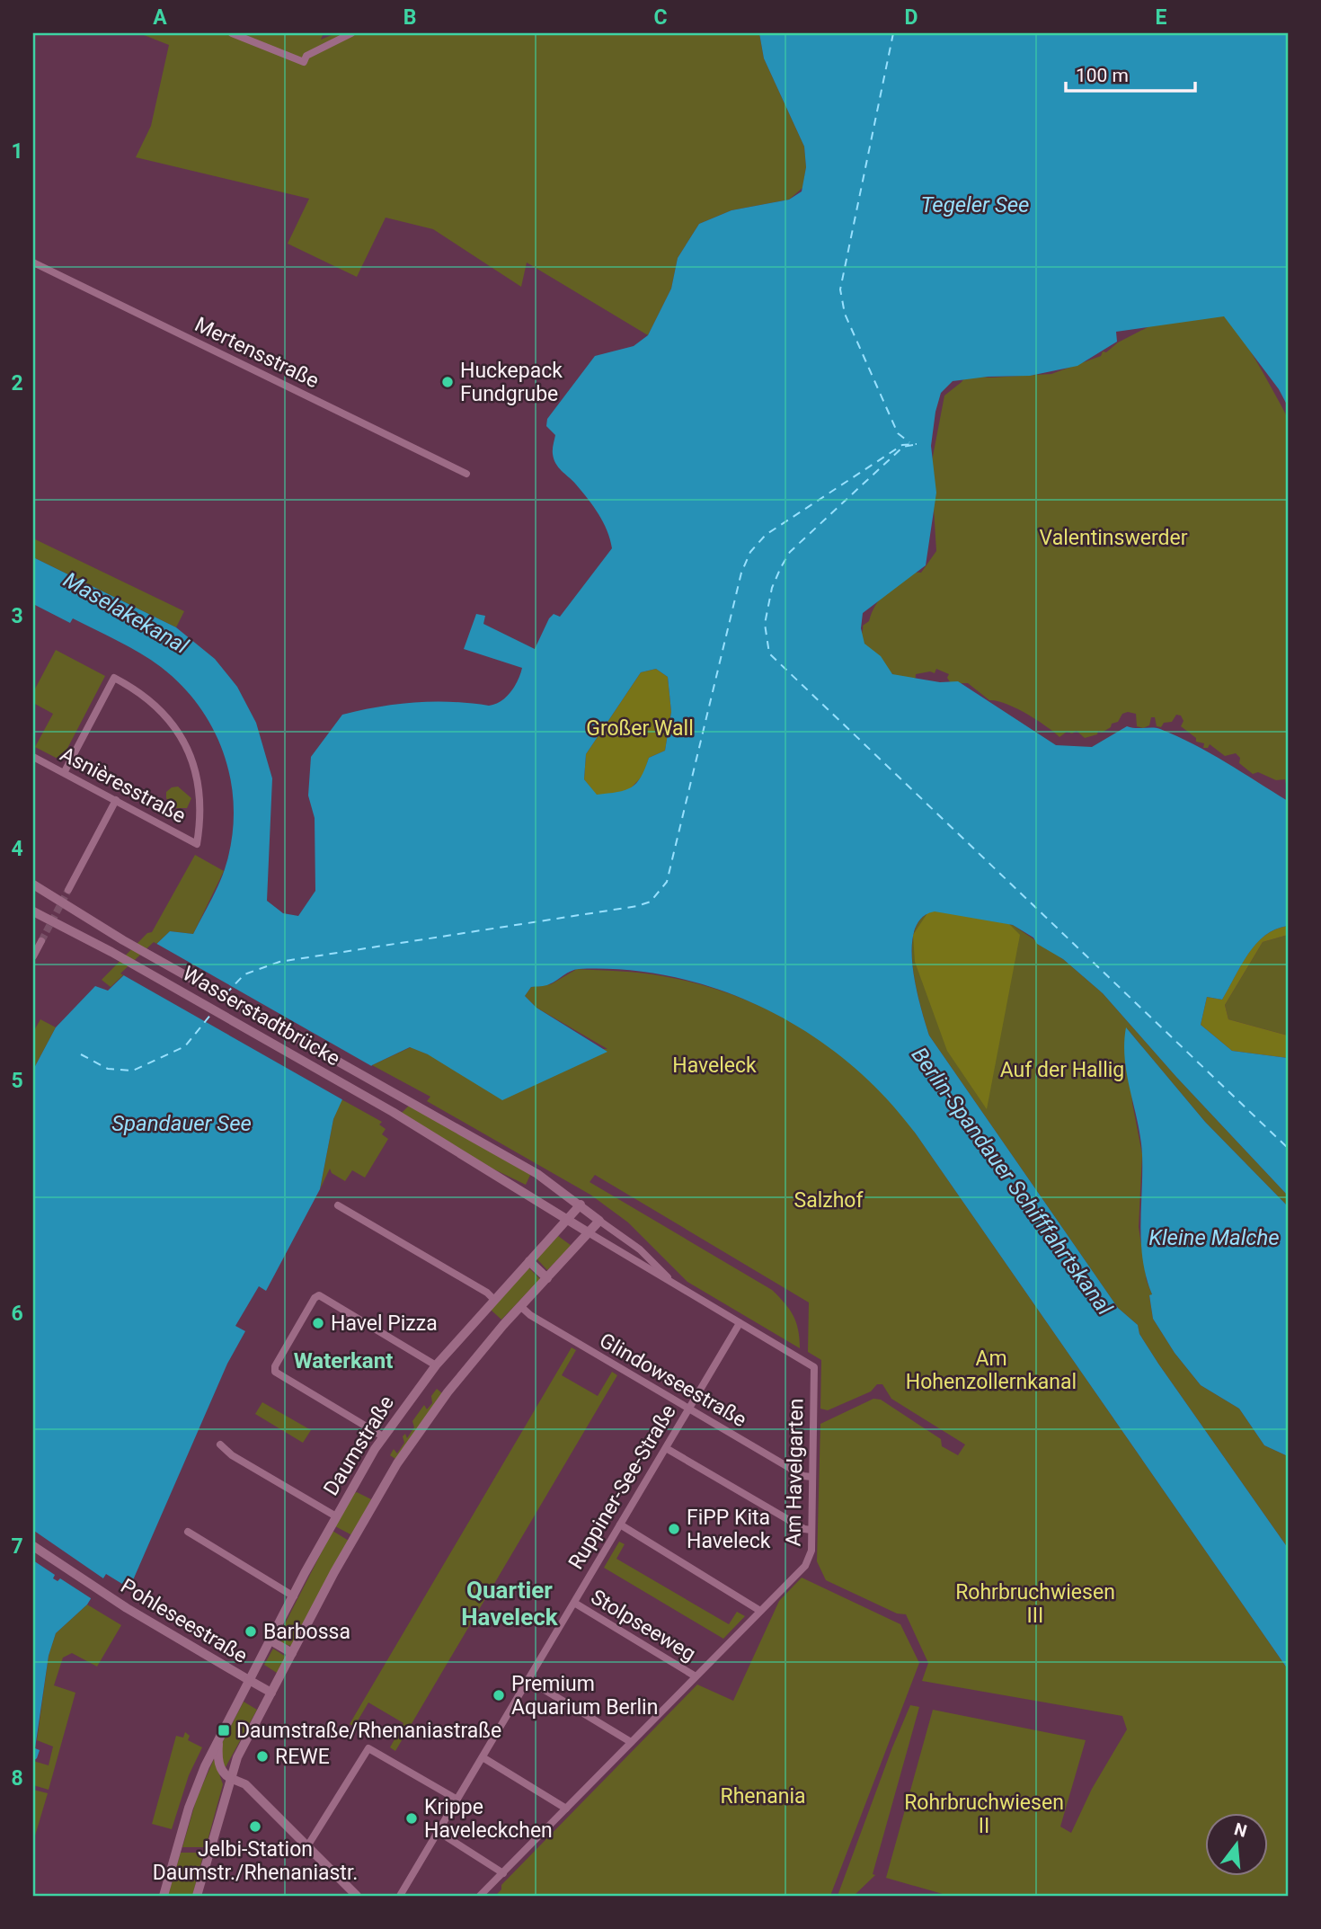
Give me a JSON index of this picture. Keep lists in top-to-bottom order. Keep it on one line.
{"streets":{"main road":["Wasserstadtbrücke","Daumstraße"],"street":["Mertensstraße","Asnièresstraße","Glindowseestraße","Am Havelgarten","Ruppiner-See-Straße","Pohleseestraße","Stolpseeweg"]},"crossings":[["Wasserstadtbrücke","Daumstraße"],["Glindowseestraße","Daumstraße"],["Glindowseestraße","Am Havelgarten"],["Glindowseestraße","Ruppiner-See-Straße"],["Daumstraße","Pohleseestraße"],["Am Havelgarten","Ruppiner-See-Straße"],["Am Havelgarten","Stolpseeweg"],["Ruppiner-See-Straße","Stolpseeweg"]],"districts":["Waterkant","Quartier Haveleck"],"water":["Tegeler See","Maselakekanal","Spandauer See","Berlin-Spandauer Schifffahrtskanal","Kleine Malche"],"parks":["Valentinswerder","Großer Wall","Haveleck","Auf der Hallig","Salzhof","Am Hohenzollernkanal","Rohrbruchwiesen III","Rhenania","Rohrbruchwiesen II"],"places":{"other":["Huckepack Fundgrube","Havel Pizza","FiPP Kita Haveleck","Barbossa","Premium Aquarium Berlin","REWE","Krippe Haveleckchen","Jelbi-Station Daumstr./Rhenaniastr."],"transit":["Daumstraße/Rhenaniastraße"]},"scale_bar":"100 m","north":"top","grid":{"columns":["A","B","C","D","E"],"rows":["1","2","3","4","5","6","7","8"]}}
